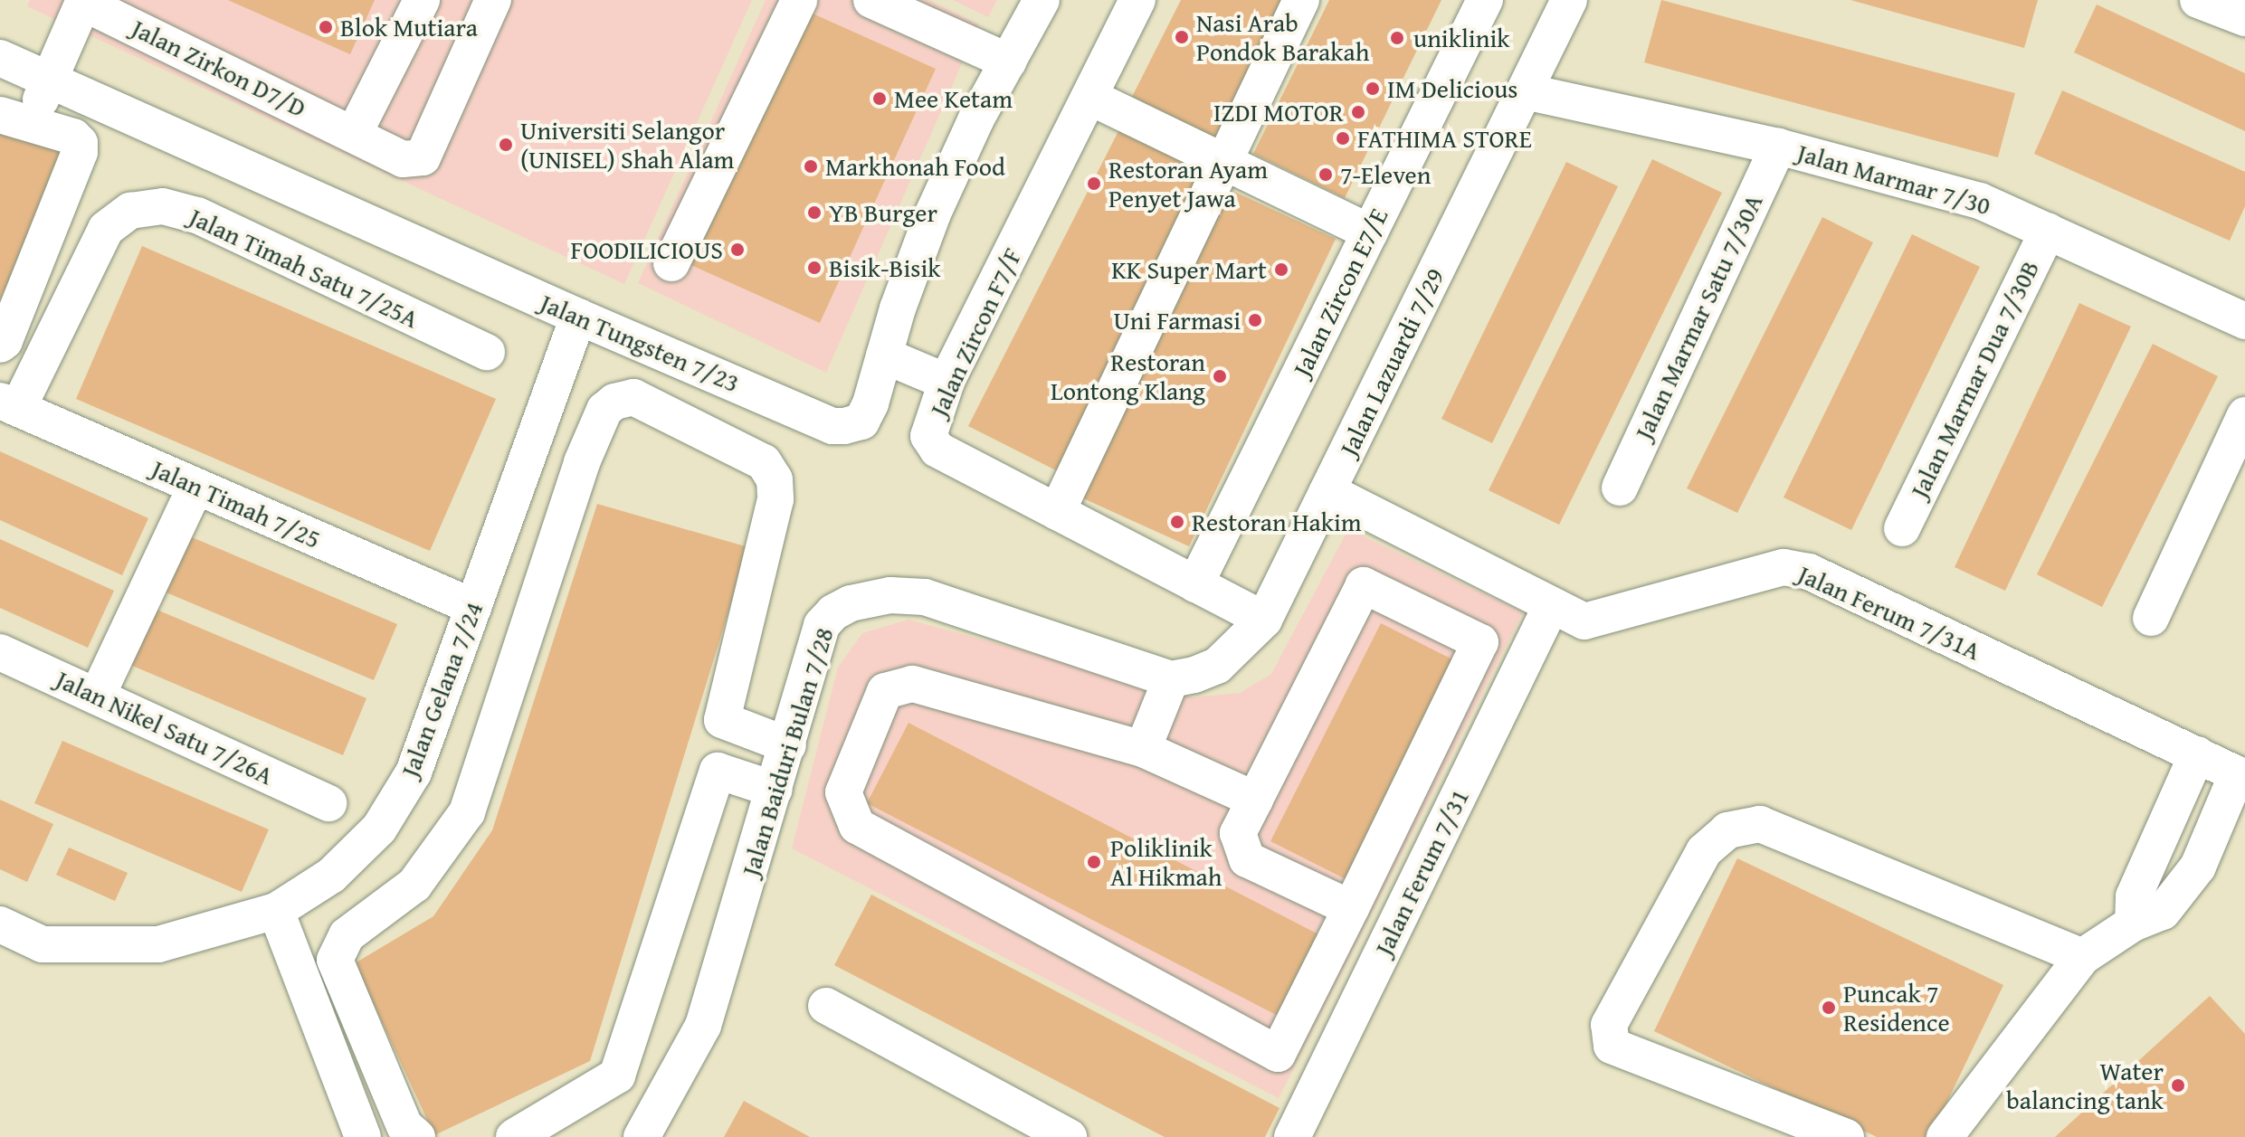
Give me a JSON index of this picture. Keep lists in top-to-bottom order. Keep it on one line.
{"streets":{"street":["Jalan Zirkon D7/D","Jalan Marmar 7/30","Jalan Timah Satu 7/25A","Jalan Zircon E7/E","Jalan Marmar Satu 7/30A","Jalan Zircon F7/F","Jalan Tungsten 7/23","Jalan Lazuardi 7/29","Jalan Marmar Dua 7/30B","Jalan Timah 7/25","Jalan Ferum 7/31A","Jalan Gelana 7/24","Jalan Nikel Satu 7/26A","Jalan Baiduri Bulan 7/28","Jalan Ferum 7/31"]},"crossings":[["Jalan Marmar 7/30","Jalan Marmar Satu 7/30A"],["Jalan Marmar 7/30","Jalan Lazuardi 7/29"],["Jalan Marmar 7/30","Jalan Marmar Dua 7/30B"],["Jalan Timah Satu 7/25A","Jalan Timah 7/25"],["Jalan Zircon E7/E","Jalan Zircon F7/F"],["Jalan Zircon F7/F","Jalan Lazuardi 7/29"],["Jalan Tungsten 7/23","Jalan Gelana 7/24"],["Jalan Lazuardi 7/29","Jalan Ferum 7/31A"],["Jalan Lazuardi 7/29","Jalan Baiduri Bulan 7/28"],["Jalan Timah 7/25","Jalan Gelana 7/24"],["Jalan Ferum 7/31A","Jalan Ferum 7/31"]],"places":["Blok Mutiara","Nasi Arab Pondok Barakah","uniklinik","IM Delicious","Mee Ketam","IZDI MOTOR","FATHIMA STORE","Universiti Selangor (UNISEL) Shah Alam","Markhonah Food","7-Eleven","Restoran Ayam Penyet Jawa","YB Burger","FOODILICIOUS","Bisik-Bisik","KK Super Mart","Uni Farmasi","Restoran Lontong Klang","Restoran Hakim","Poliklinik Al Hikmah","Puncak 7 Residence","Water balancing tank"]}
